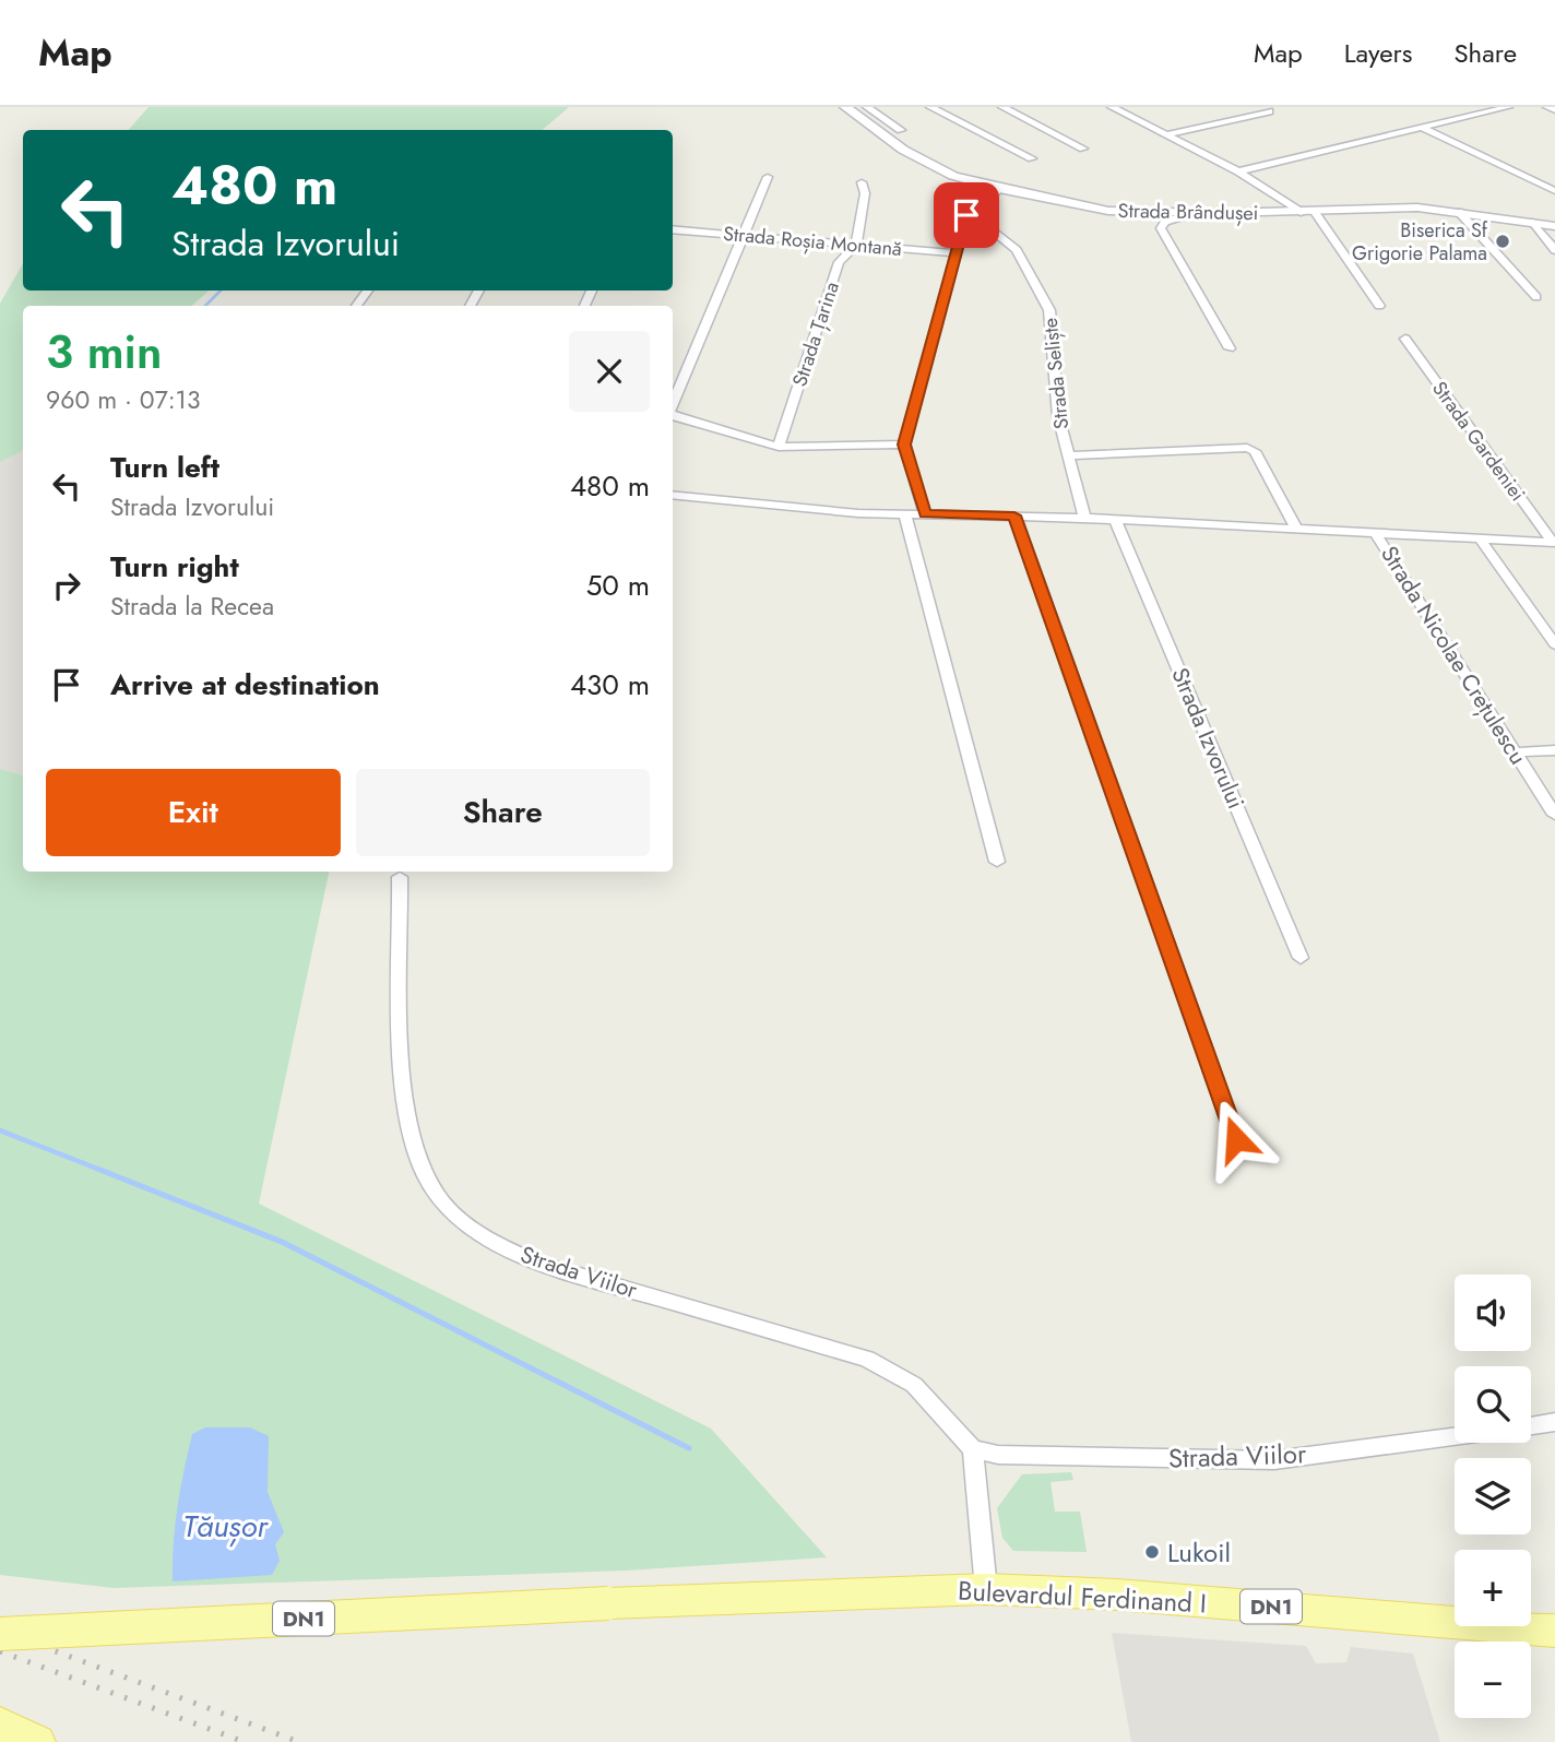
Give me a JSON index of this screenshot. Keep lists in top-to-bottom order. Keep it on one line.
{"streets":{"main road":["Strada Brândușei","Bulevardul Ferdinand I","DN1"],"street":["Strada Roșia Montană","Strada Țarina","Strada Seliște","Strada Gardeniei","Strada Nicolae Crețulescu","Strada Izvorului","Strada Viilor"]},"crossings":[["Strada Roșia Montană","Strada Țarina"]],"water":["Tăușor"],"places":["Biserica Sf Grigorie Palama","Lukoil"],"page":{"header":"Map","nav":["Map","Layers","Share"],"turn":["480 m","Strada Izvorului"],"heading":["3 min","960 m · 07:13"],"list":[{"name":"Turn left","note":"Strada Izvorului","value":"480 m"},{"name":"Turn right","note":"Strada la Recea","value":"50 m"},{"name":"Arrive at destination","value":"430 m"}],"buttons":["Exit","Share"],"map_buttons":["+","−"]}}
